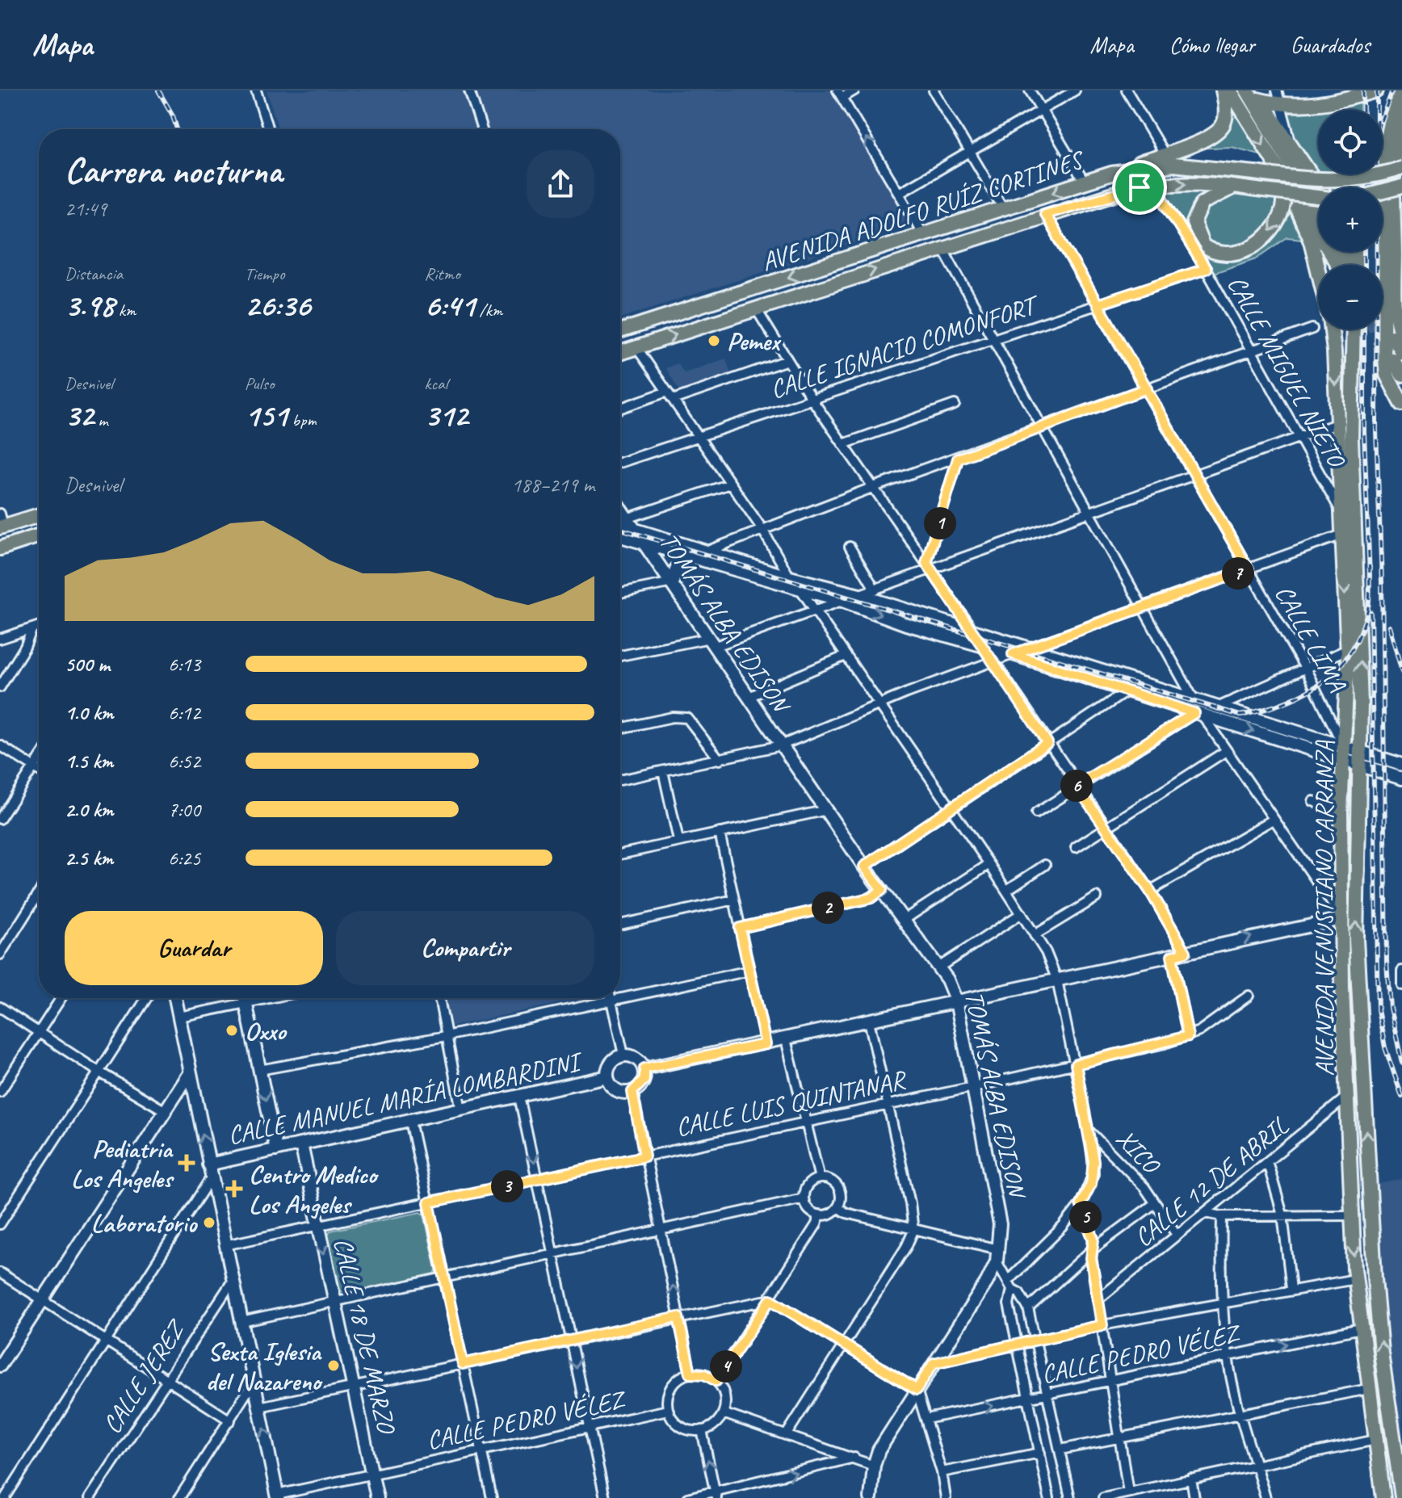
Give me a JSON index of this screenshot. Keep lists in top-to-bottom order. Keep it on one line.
{"streets":{"main road":["AVENIDA ADOLFO RUÍZ CORTINES","AVENIDA VENUSTIANO CARRANZA"],"street":["CALLE IGNACIO COMONFORT","CALLE MIGUEL NIETO","TOMÁS ALBA EDISON","CALLE LIMA","CALLE MANUEL MARÍA LOMBARDINI","CALLE LUIS QUINTANAR","XICO","CALLE 12 DE ABRIL","CALLE 18 DE MARZO","CALLE PEDRO VÉLEZ","CALLE JEREZ"]},"crossings":[["AVENIDA ADOLFO RUÍZ CORTINES","CALLE MIGUEL NIETO"],["AVENIDA ADOLFO RUÍZ CORTINES","CALLE LIMA"],["CALLE IGNACIO COMONFORT","CALLE MIGUEL NIETO"],["CALLE IGNACIO COMONFORT","CALLE LIMA"],["CALLE MIGUEL NIETO","AVENIDA VENUSTIANO CARRANZA"],["TOMÁS ALBA EDISON","CALLE LUIS QUINTANAR"],["CALLE LIMA","AVENIDA VENUSTIANO CARRANZA"],["AVENIDA VENUSTIANO CARRANZA","CALLE 12 DE ABRIL"],["AVENIDA VENUSTIANO CARRANZA","CALLE PEDRO VÉLEZ"],["CALLE MANUEL MARÍA LOMBARDINI","CALLE 18 DE MARZO"],["CALLE LUIS QUINTANAR","CALLE 18 DE MARZO"],["XICO","CALLE 12 DE ABRIL"],["CALLE 18 DE MARZO","CALLE PEDRO VÉLEZ"]],"places":{"other":["Pemex","Oxxo","Laboratorio","Sexta Iglesia del Nazareno"],"health":["Pediatria Los Angeles","Centro Medico Los Angeles"]},"page":{"header":"Mapa","nav":["Mapa","Cómo llegar","Guardados"],"map_buttons":["+","−"],"heading":["Carrera nocturna","21:49"],"stats":[["Distancia","3.98 km"],["Tiempo","26:36"],["Ritmo","6:41 /km"],["Desnivel","32 m"],["Pulso","151 bpm"],["kcal","312"]],"chart":["Desnivel","188–219 m"],"pins":["1","7","6","2","3","5","4"],"list":[{"name":"500 m","note":"6:13"},{"name":"1.0 km","note":"6:12"},{"name":"1.5 km","note":"6:52"},{"name":"2.0 km","note":"7:00"},{"name":"2.5 km","note":"6:25"}],"buttons":["Guardar","Compartir"]}}
